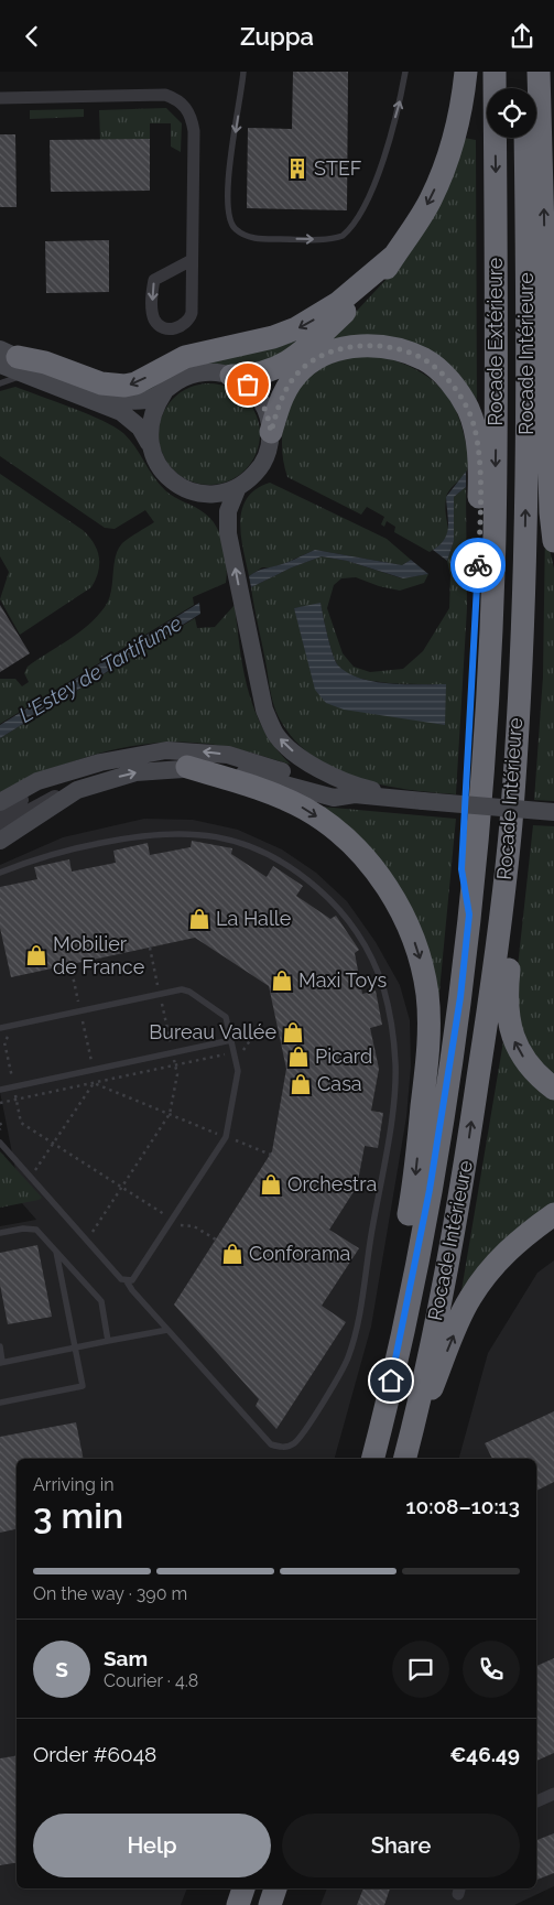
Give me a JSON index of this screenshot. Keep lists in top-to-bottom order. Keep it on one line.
{"streets":{"highway":["Rocade Extérieure","Rocade Intérieure"]},"water":["L'Estey de Tartifume"],"places":{"building":["STEF"],"shop":["La Halle","Mobilier de France","Maxi Toys","Bureau Vallée","Picard","Casa","Orchestra","Conforama"]},"page":{"header":"Zuppa","heading":["3 min","Arriving in","10:08–10:13"],"panel":["Sam","Courier · 4.8","Order #6048","€46.49"],"bar":"On the way · 390 m","round":"S","buttons":["Help","Share"]}}
